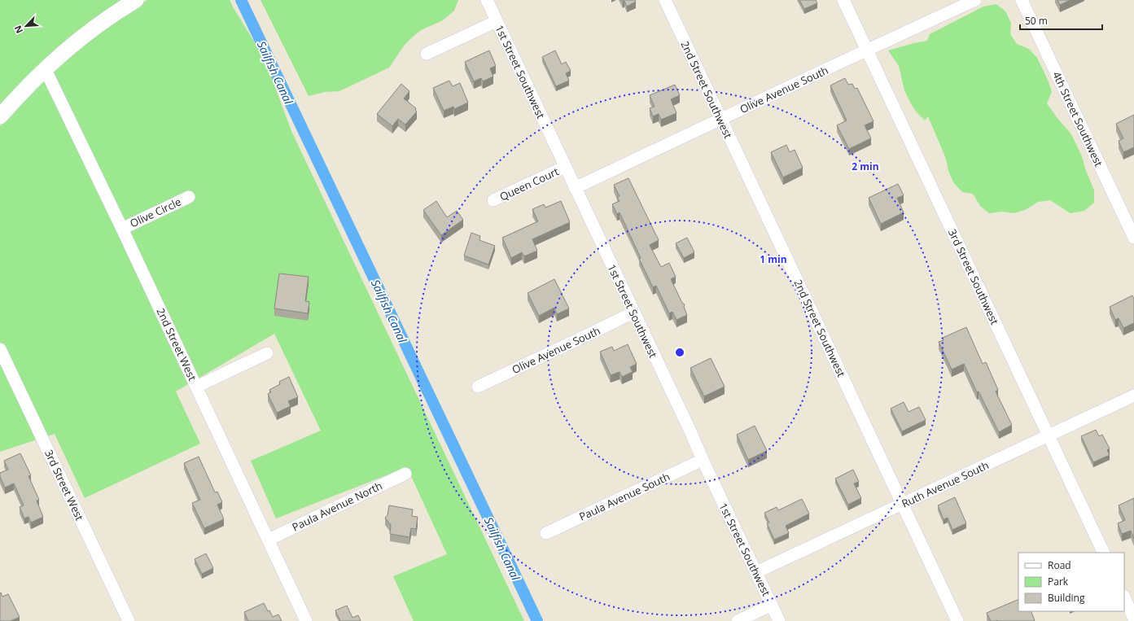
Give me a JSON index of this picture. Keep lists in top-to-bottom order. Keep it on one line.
{"streets":{"street":["1st Street Southwest","2nd Street Southwest","Olive Avenue South","4th Street Southwest","Queen Court","Olive Circle","3rd Street Southwest","2nd Street West","Ruth Avenue South","3rd Street West","Paula Avenue South","Paula Avenue North"]},"crossings":[["1st Street Southwest","Olive Avenue South"],["1st Street Southwest","Queen Court"],["1st Street Southwest","Ruth Avenue South"],["1st Street Southwest","Paula Avenue South"],["2nd Street Southwest","Olive Avenue South"],["2nd Street Southwest","Ruth Avenue South"],["Olive Avenue South","3rd Street Southwest"],["Olive Circle","2nd Street West"],["3rd Street Southwest","Ruth Avenue South"],["2nd Street West","Paula Avenue North"]],"water":["Sailfish Canal"],"legend":["Road","Park","Building"],"scale_bar":"50 m","north":"bottom left","rings":["2 min","1 min"]}
